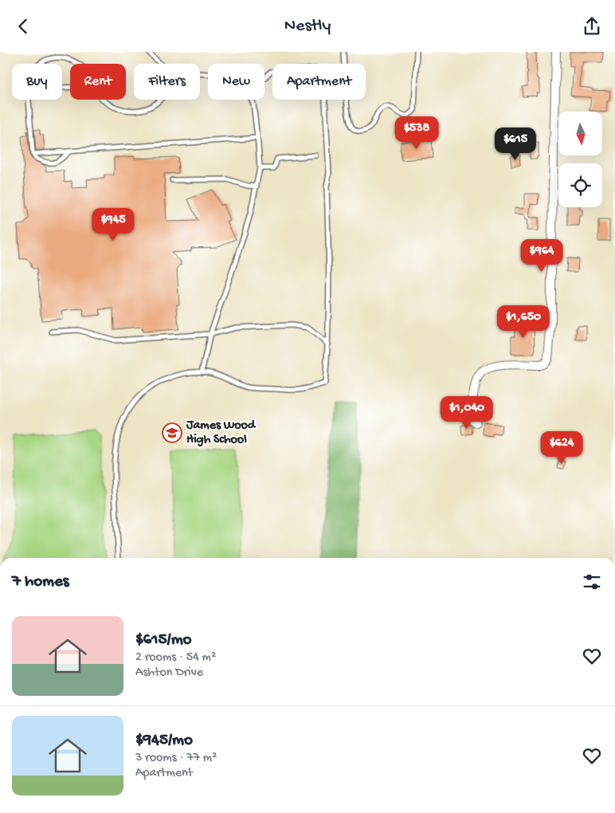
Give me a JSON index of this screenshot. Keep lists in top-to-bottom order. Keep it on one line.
{"places":{"school or university":["James Wood High School"]},"north":"bottom","page":{"header":"Nestly","chip":["Buy","Rent","Filters","New","Apartment"],"price":["$538","$615","$945","$964","$1,650","$1,040","$624"],"heading":"7 homes","list":[{"name":"$615/mo","note":"2 rooms · 54 m² · Ashton Drive"},{"name":"$945/mo","note":"3 rooms · 77 m² · Apartment"}]}}
